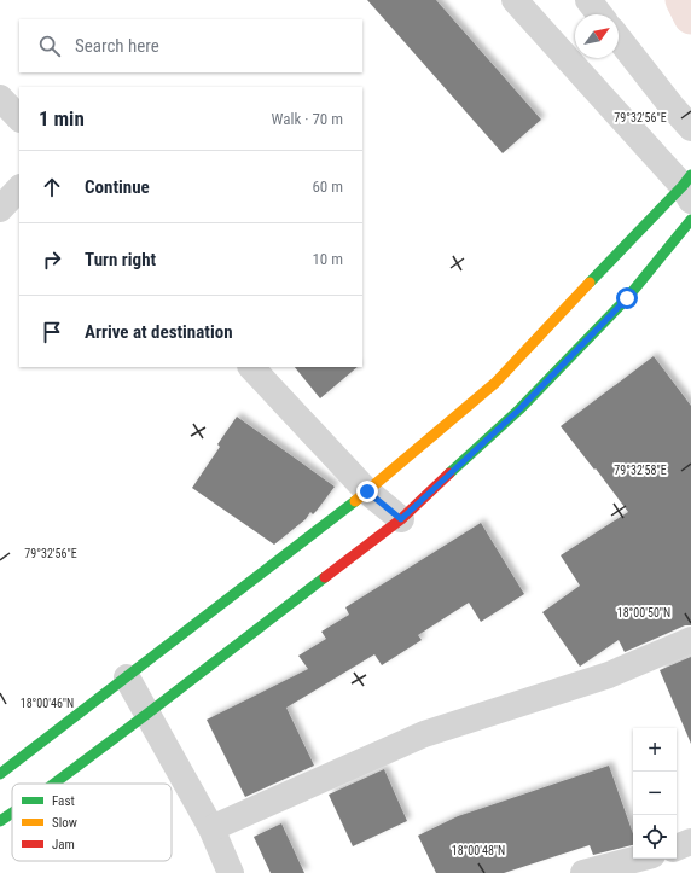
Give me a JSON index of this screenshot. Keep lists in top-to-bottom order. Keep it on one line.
{"legend":["Fast","Slow","Jam"],"north":"top right","page":{"search":"Search here","heading":["1 min","Walk · 70 m"],"list":[["Continue","60 m"],["Turn right","10 m"],"Arrive at destination"],"map_buttons":["+","−"]},"coordinates":["79°32'56\"E","79°32'58\"E","18°00'50\"N","18°00'46\"N","18°00'48\"N"]}
